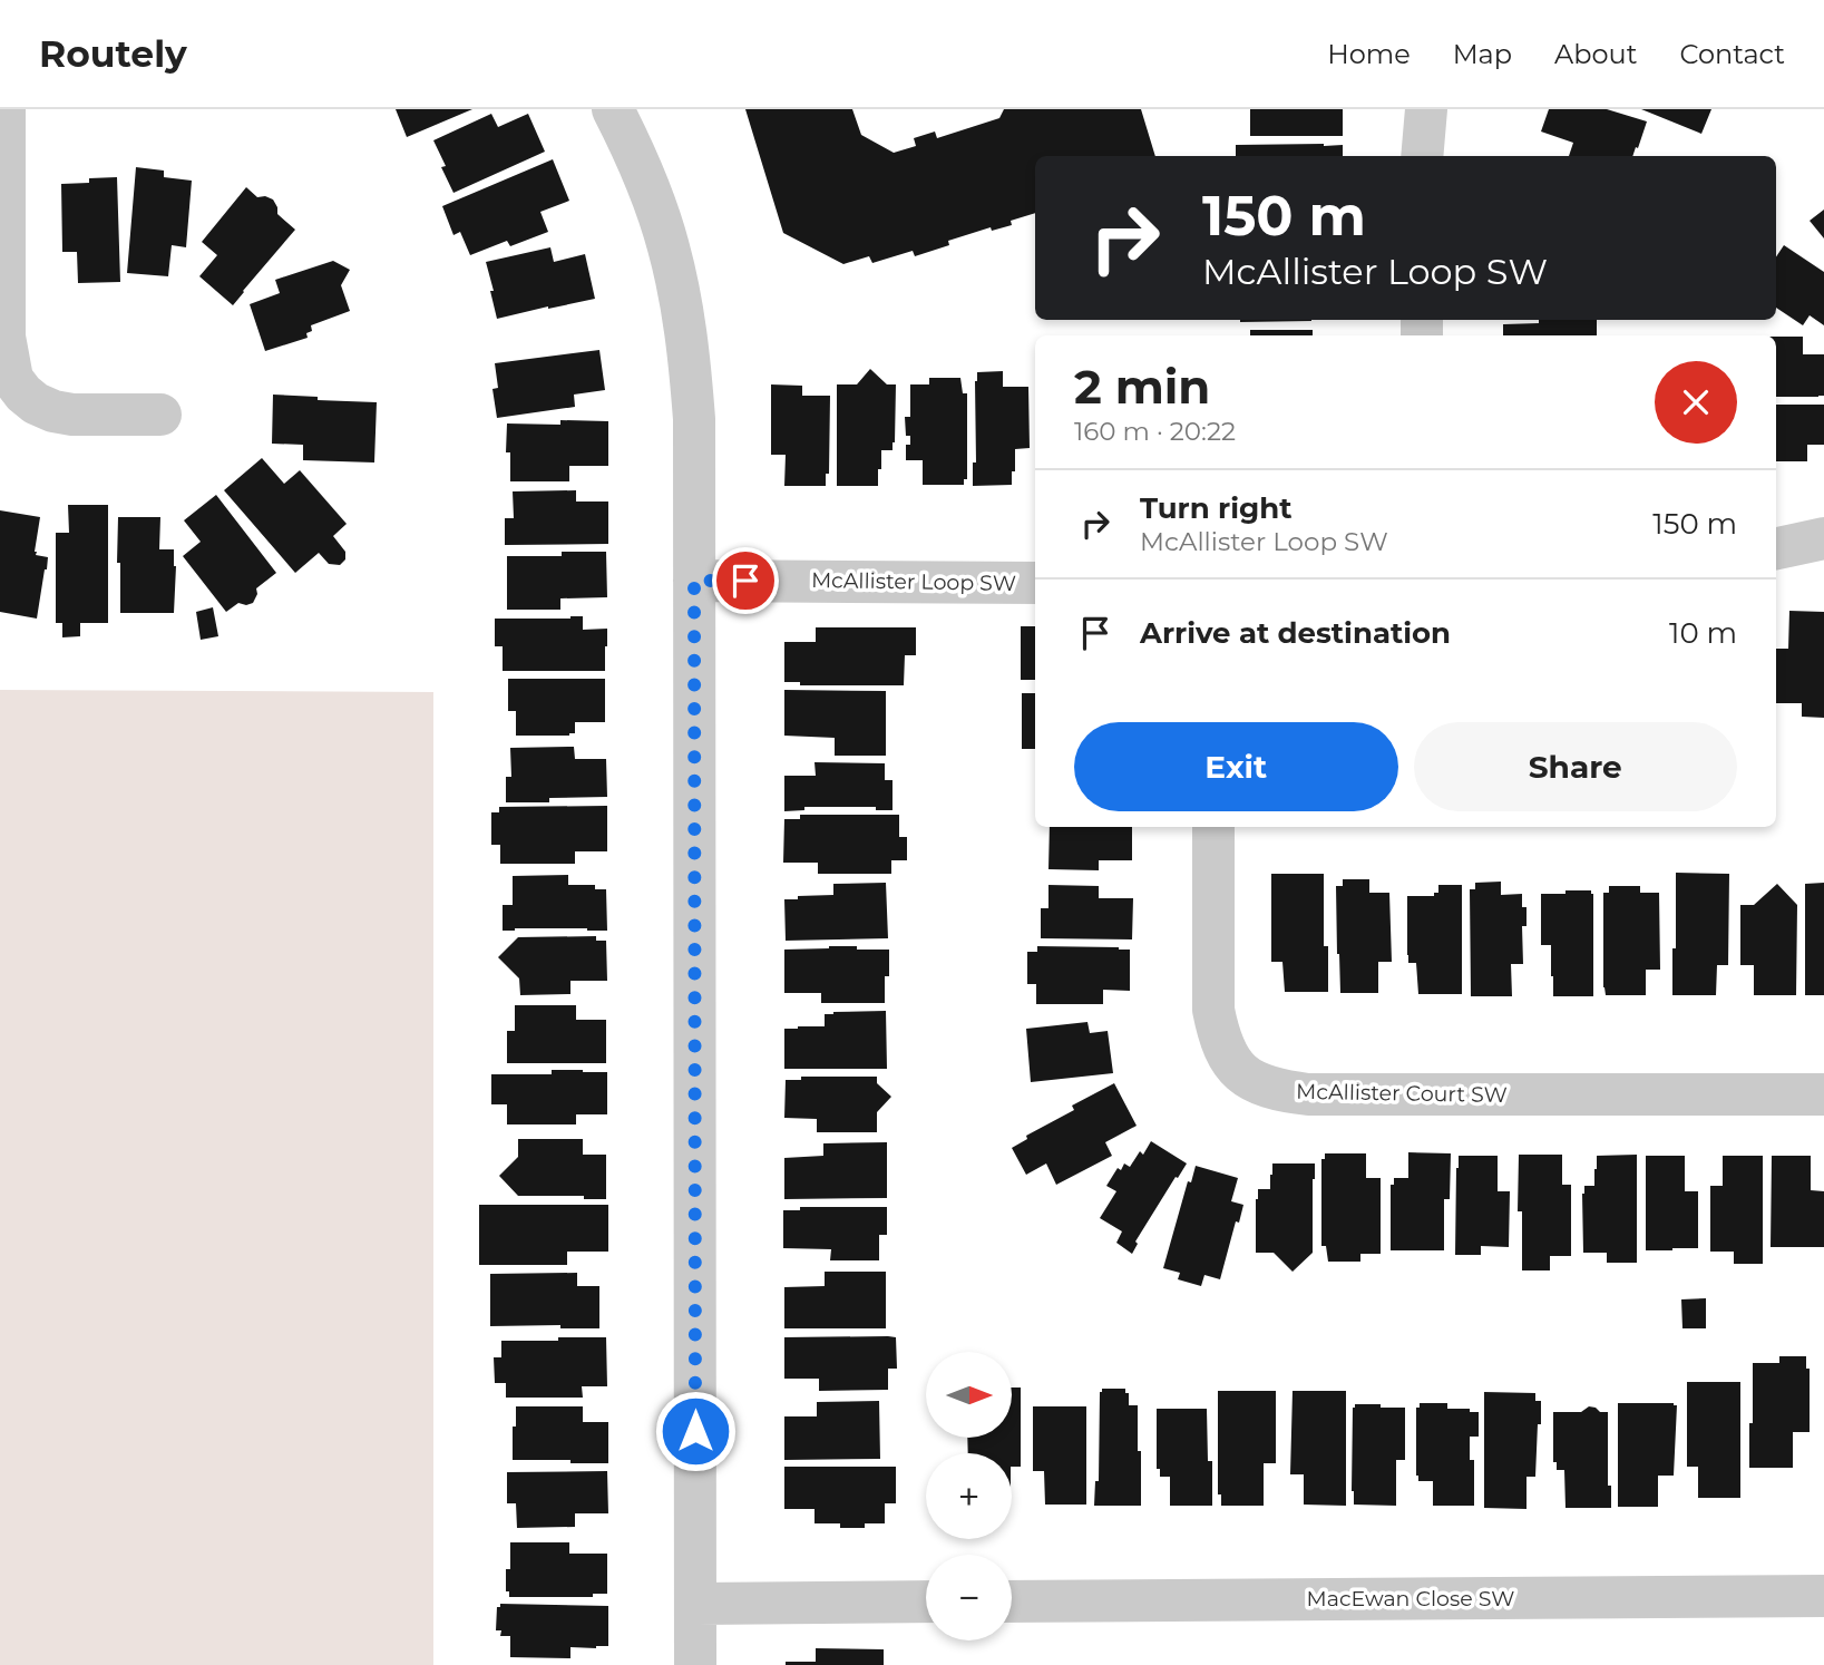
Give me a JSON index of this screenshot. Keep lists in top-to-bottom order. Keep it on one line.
{"streets":{"street":["McAllister Loop SW","McAllister Court SW","MacEwan Close SW"]},"north":"right","page":{"header":"Routely","nav":["Home","Map","About","Contact"],"turn":["150 m","McAllister Loop SW"],"heading":["2 min","160 m · 20:22"],"list":[{"name":"Turn right","note":"McAllister Loop SW","value":"150 m"},{"name":"Arrive at destination","value":"10 m"}],"buttons":["Exit","Share"],"map_buttons":["+","−"]}}
